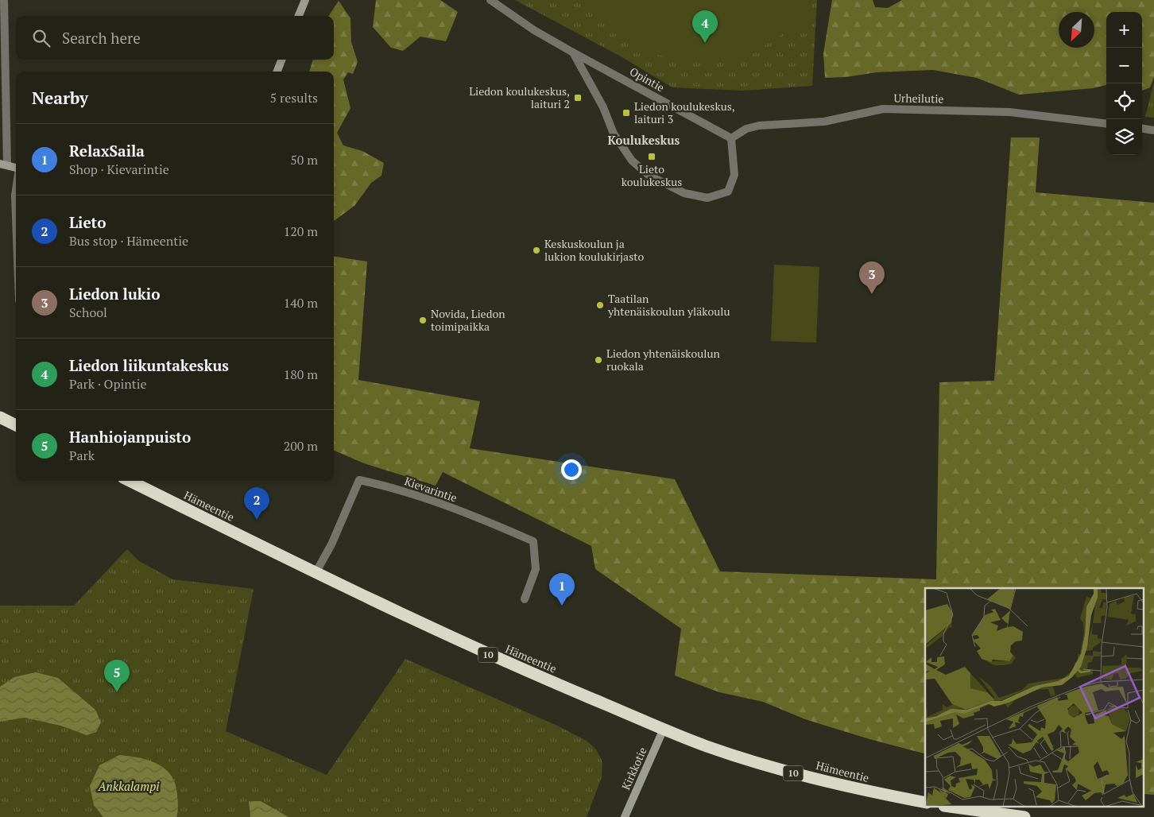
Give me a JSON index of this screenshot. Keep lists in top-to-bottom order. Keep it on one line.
{"streets":{"highway":["Hämeentie","10"],"street":["Opintie","Urheilutie","Kievarintie","Kirkkotie"]},"crossings":[["Opintie","Urheilutie"],["Kievarintie","Hämeentie"],["Hämeentie","Kirkkotie"]],"districts":["Koulukeskus"],"water":["Ankkalampi"],"places":{"transit":["Liedon koulukeskus, laituri 2","Liedon koulukeskus, laituri 3","Lieto koulukeskus"],"other":["Keskuskoulun ja lukion koulukirjasto","Taatilan yhtenäiskoulun yläkoulu","Novida, Liedon toimipaikka","Liedon yhtenäiskoulun ruokala"]},"north":"bottom left","page":{"pins":["4","3","2","1","5"],"map_buttons":["+","−"],"search":"Search here","heading":["Nearby","5 results"],"list":[{"mark":"1","name":"RelaxSaila","note":"Shop · Kievarintie","value":"50 m"},{"mark":"2","name":"Lieto","note":"Bus stop · Hämeentie","value":"120 m"},{"mark":"3","name":"Liedon lukio","note":"School","value":"140 m"},{"mark":"4","name":"Liedon liikuntakeskus","note":"Park · Opintie","value":"180 m"},{"mark":"5","name":"Hanhiojanpuisto","note":"Park","value":"200 m"}]}}
